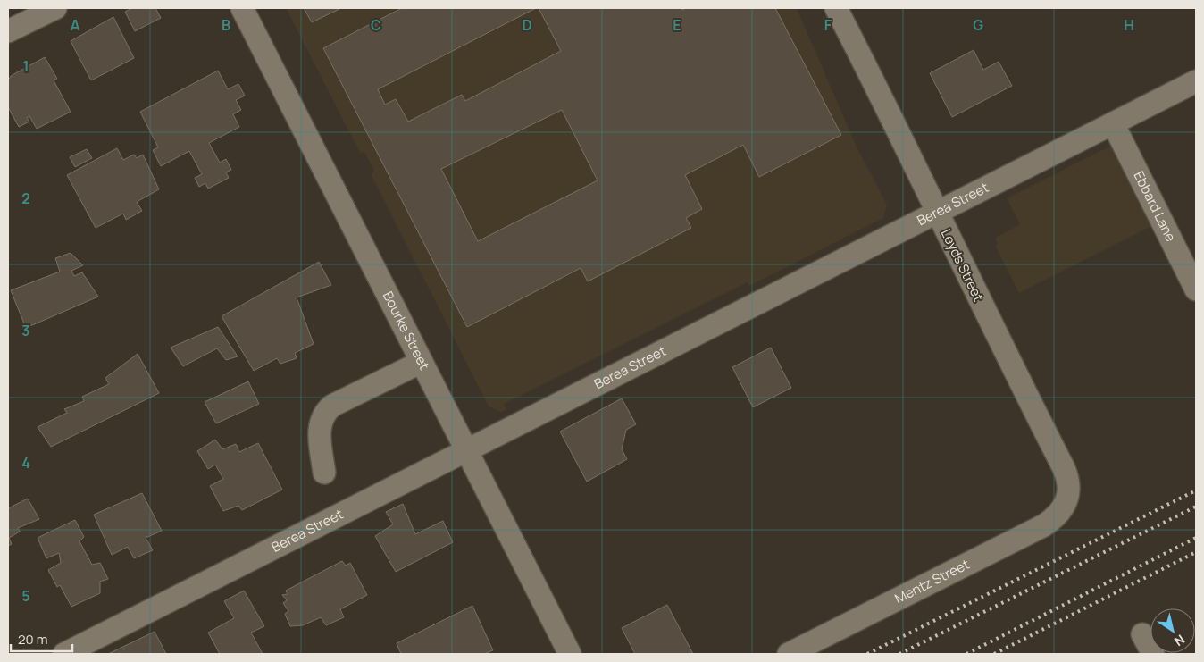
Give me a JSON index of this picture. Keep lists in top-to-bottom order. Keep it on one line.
{"streets":{"street":["Berea Street","Ebbard Lane","Leyds Street","Bourke Street","Mentz Street"]},"crossings":[["Berea Street","Ebbard Lane"],["Berea Street","Leyds Street"],["Berea Street","Bourke Street"],["Leyds Street","Mentz Street"]],"scale_bar":"20 m","north":"bottom right","grid":{"columns":["A","B","C","D","E","F","G","H"],"rows":["1","2","3","4","5"]}}
